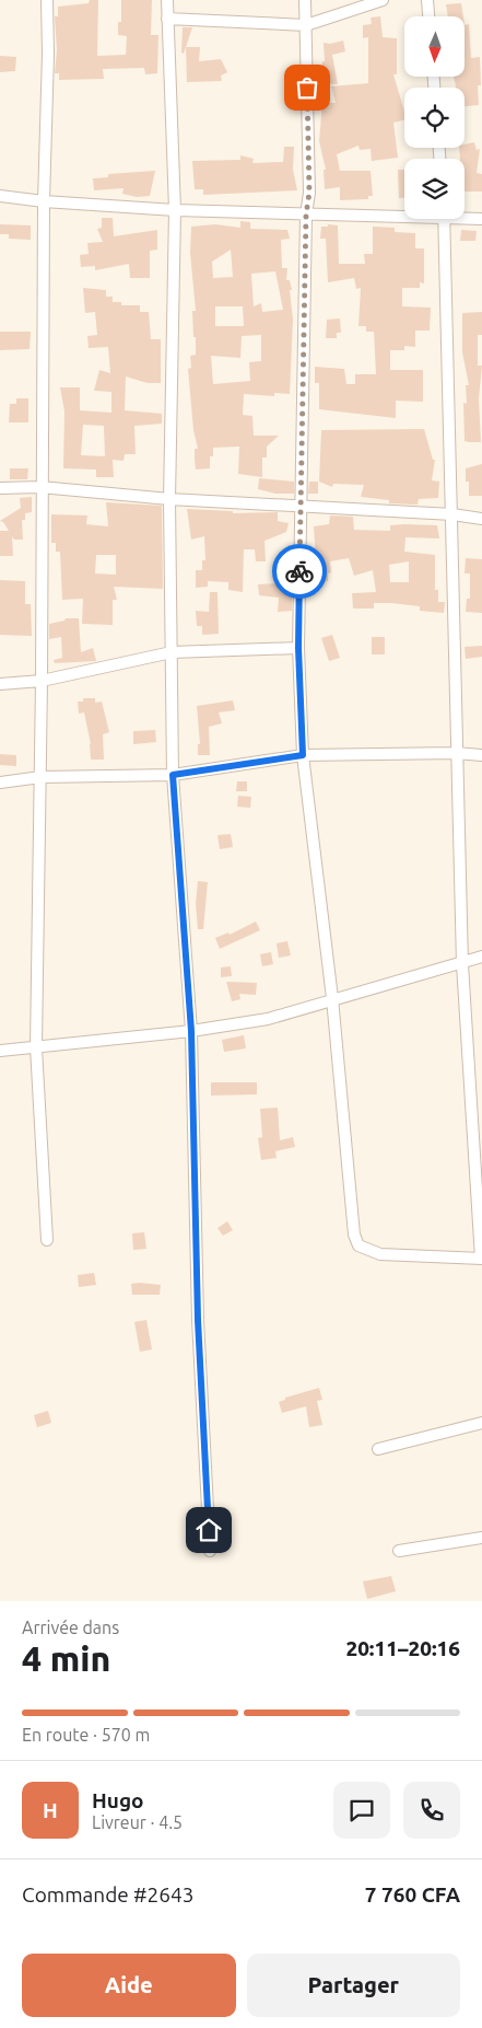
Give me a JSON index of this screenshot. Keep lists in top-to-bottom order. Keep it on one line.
{"north":"bottom","page":{"heading":["4 min","Arrivée dans","20:11–20:16"],"panel":["Hugo","Livreur · 4.5","Commande #2643","7 760 CFA"],"bar":"En route · 570 m","round":"H","buttons":["Aide","Partager"]}}
